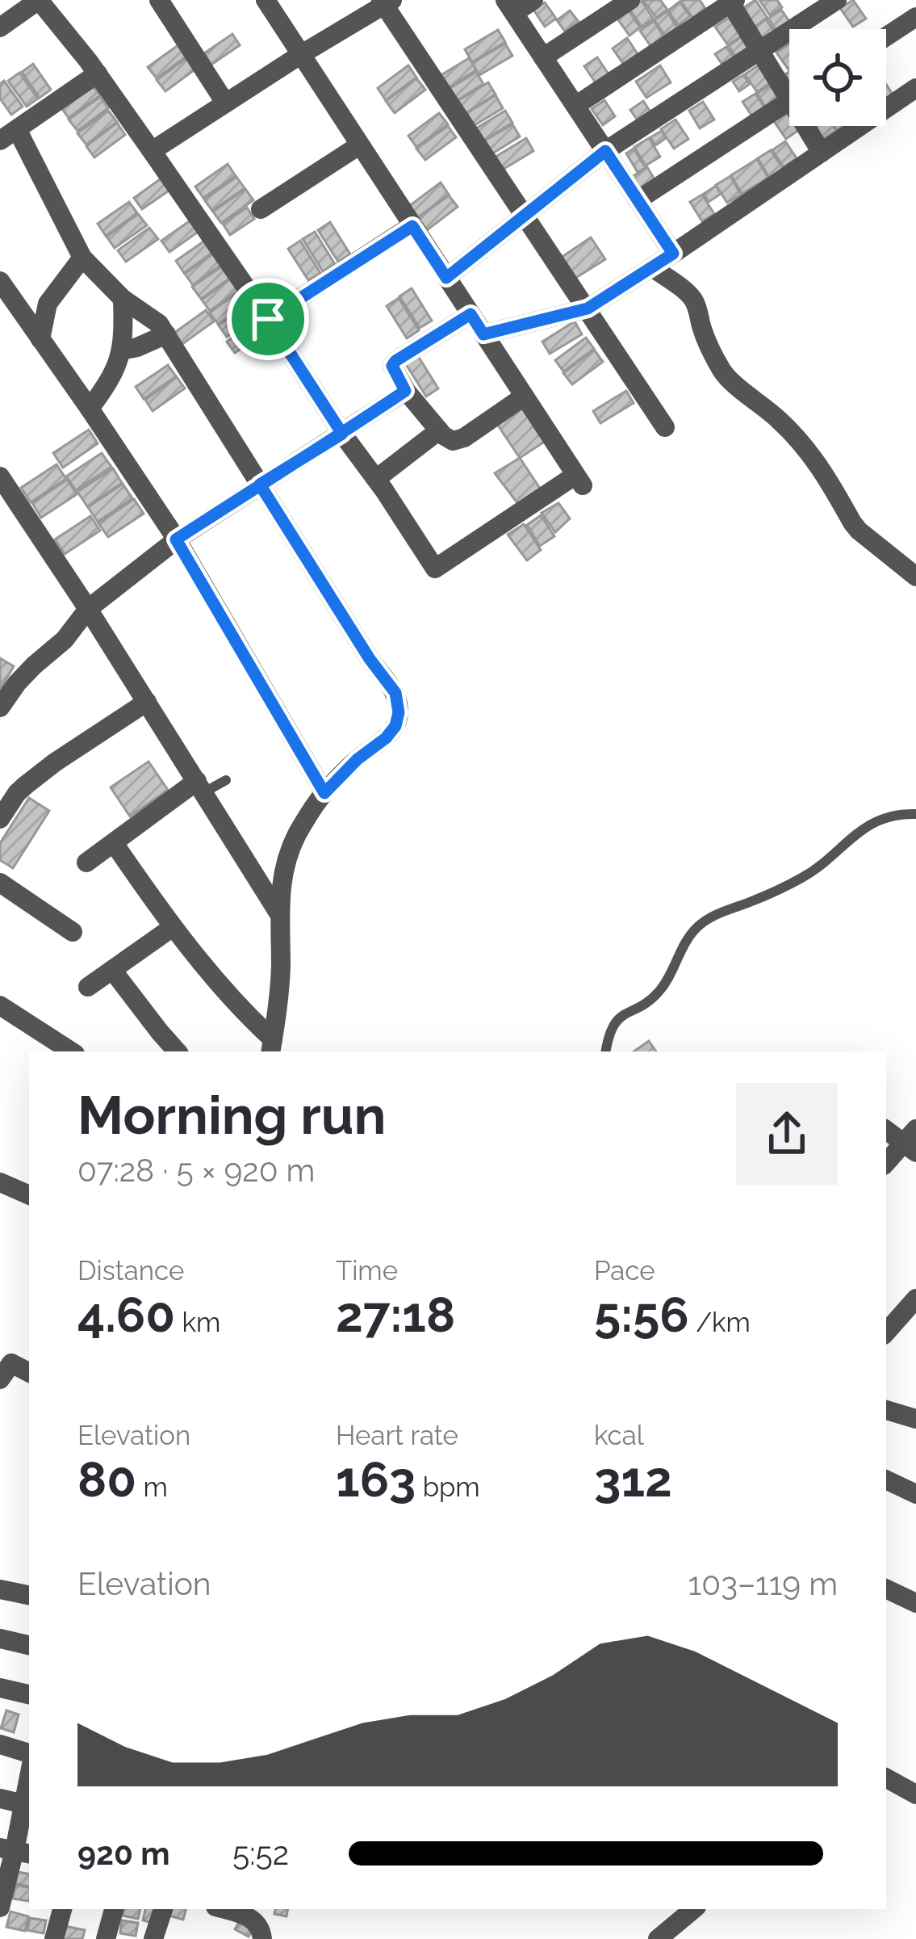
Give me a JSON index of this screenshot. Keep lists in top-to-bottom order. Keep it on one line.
{"page":{"heading":["Morning run","07:28 · 5 × 920 m"],"stats":[["Distance","4.60 km"],["Time","27:18"],["Pace","5:56 /km"],["Elevation","80 m"],["Heart rate","163 bpm"],["kcal","312"]],"chart":["Elevation","103–119 m"],"list":[{"name":"920 m","note":"5:52"}]}}
